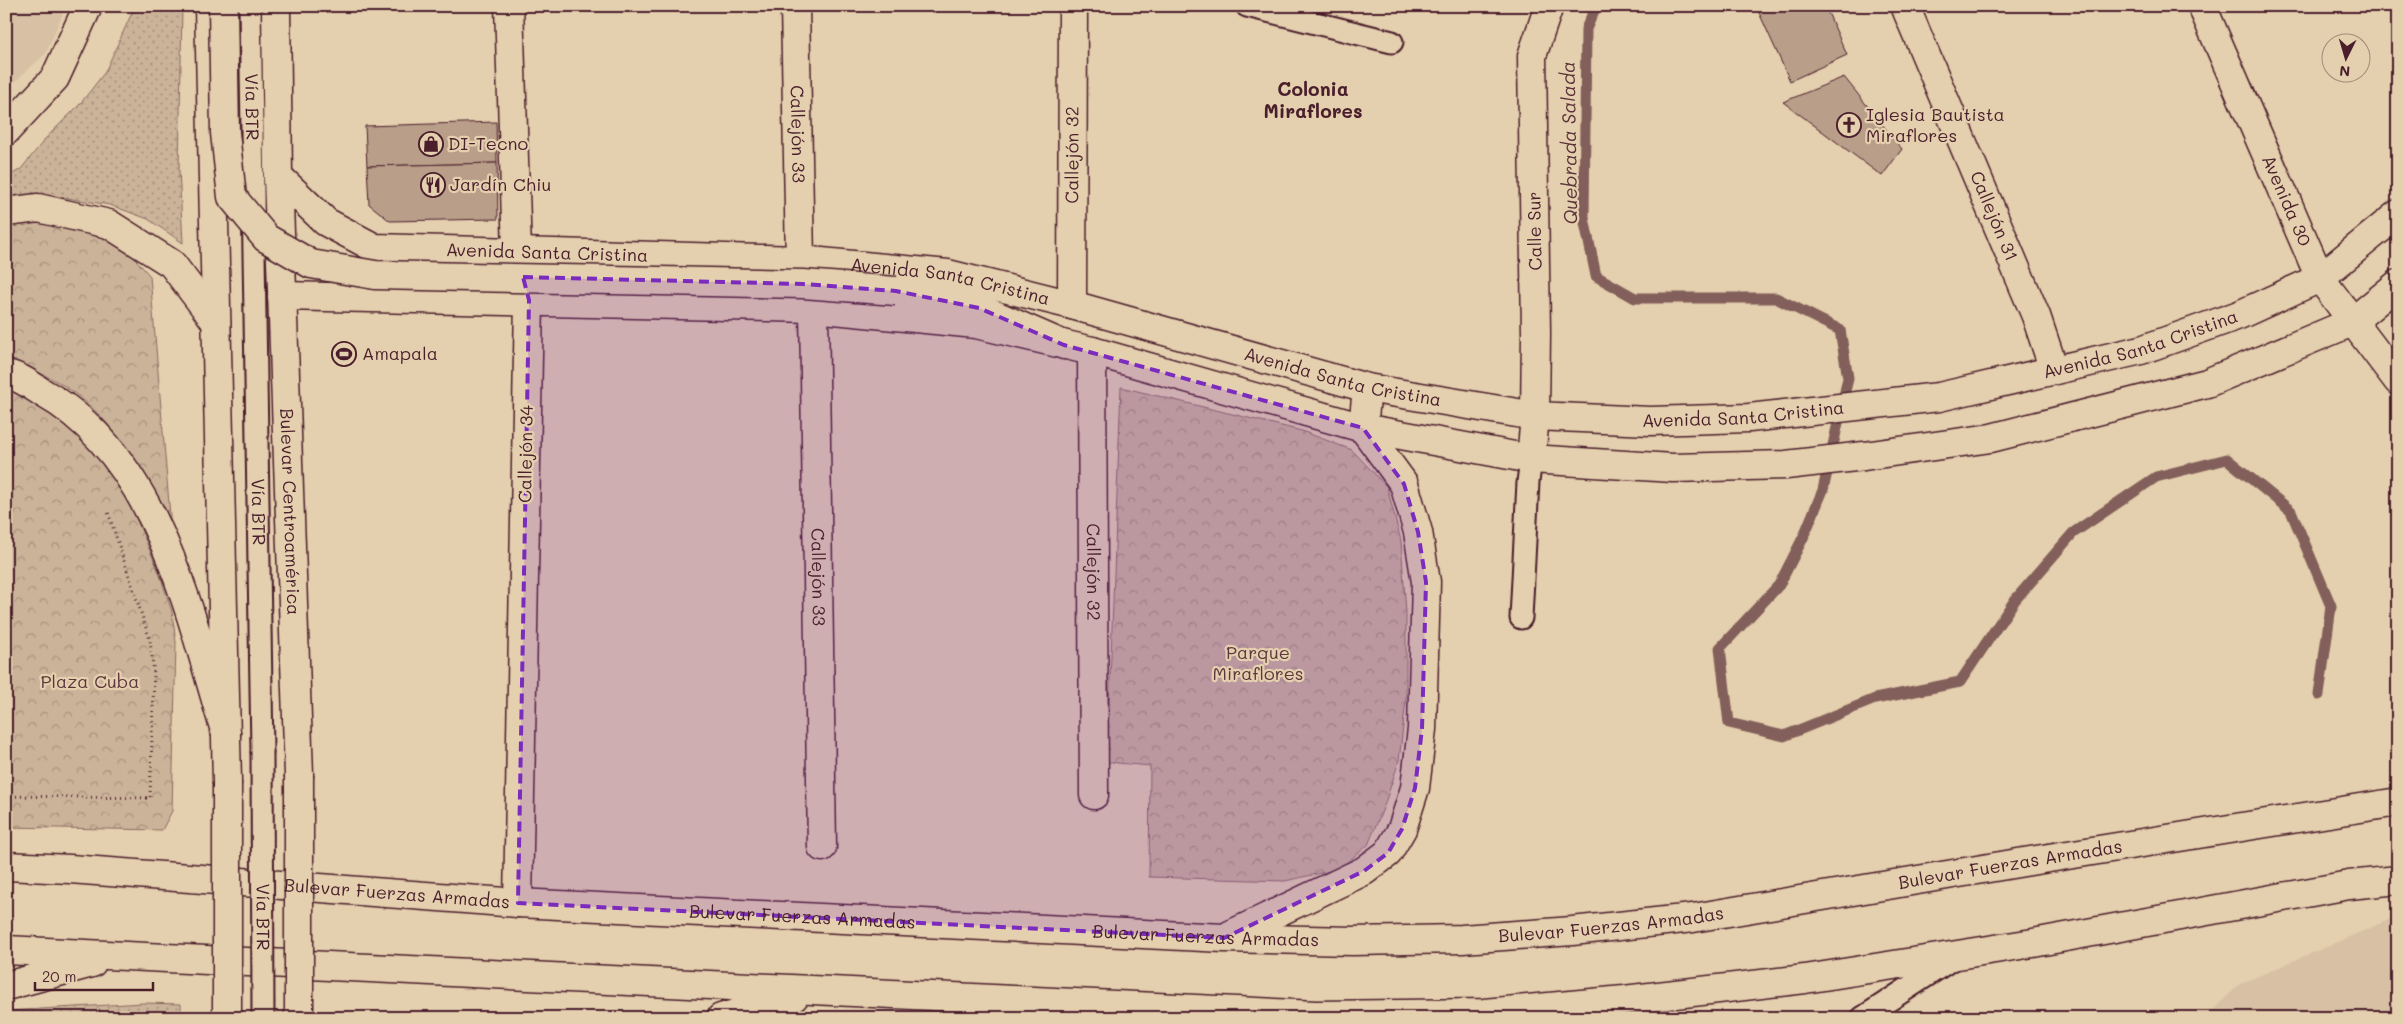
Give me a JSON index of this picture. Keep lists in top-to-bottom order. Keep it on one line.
{"streets":{"main road":["Callejón 33","Callejón 32","Avenida 30","Callejón 31","Calle Sur","Avenida Santa Cristina","Callejón 34","Bulevar Centroamérica","Bulevar Fuerzas Armadas"],"lane":["Vía BTR"]},"crossings":[["Callejón 33","Avenida Santa Cristina"],["Callejón 32","Avenida Santa Cristina"],["Avenida 30","Avenida Santa Cristina"],["Callejón 31","Avenida Santa Cristina"],["Calle Sur","Avenida Santa Cristina"],["Avenida Santa Cristina","Callejón 34"],["Avenida Santa Cristina","Bulevar Centroamérica"],["Callejón 34","Bulevar Fuerzas Armadas"]],"districts":["Colonia Miraflores"],"water":["Quebrada Salada"],"parks":["Parque Miraflores","Plaza Cuba"],"places":{"church":["Iglesia Bautista Miraflores"],"shop":["DI-Tecno"],"restaurant":["Jardín Chiu"],"sports":["Amapala"]},"scale_bar":"20 m","north":"bottom"}
